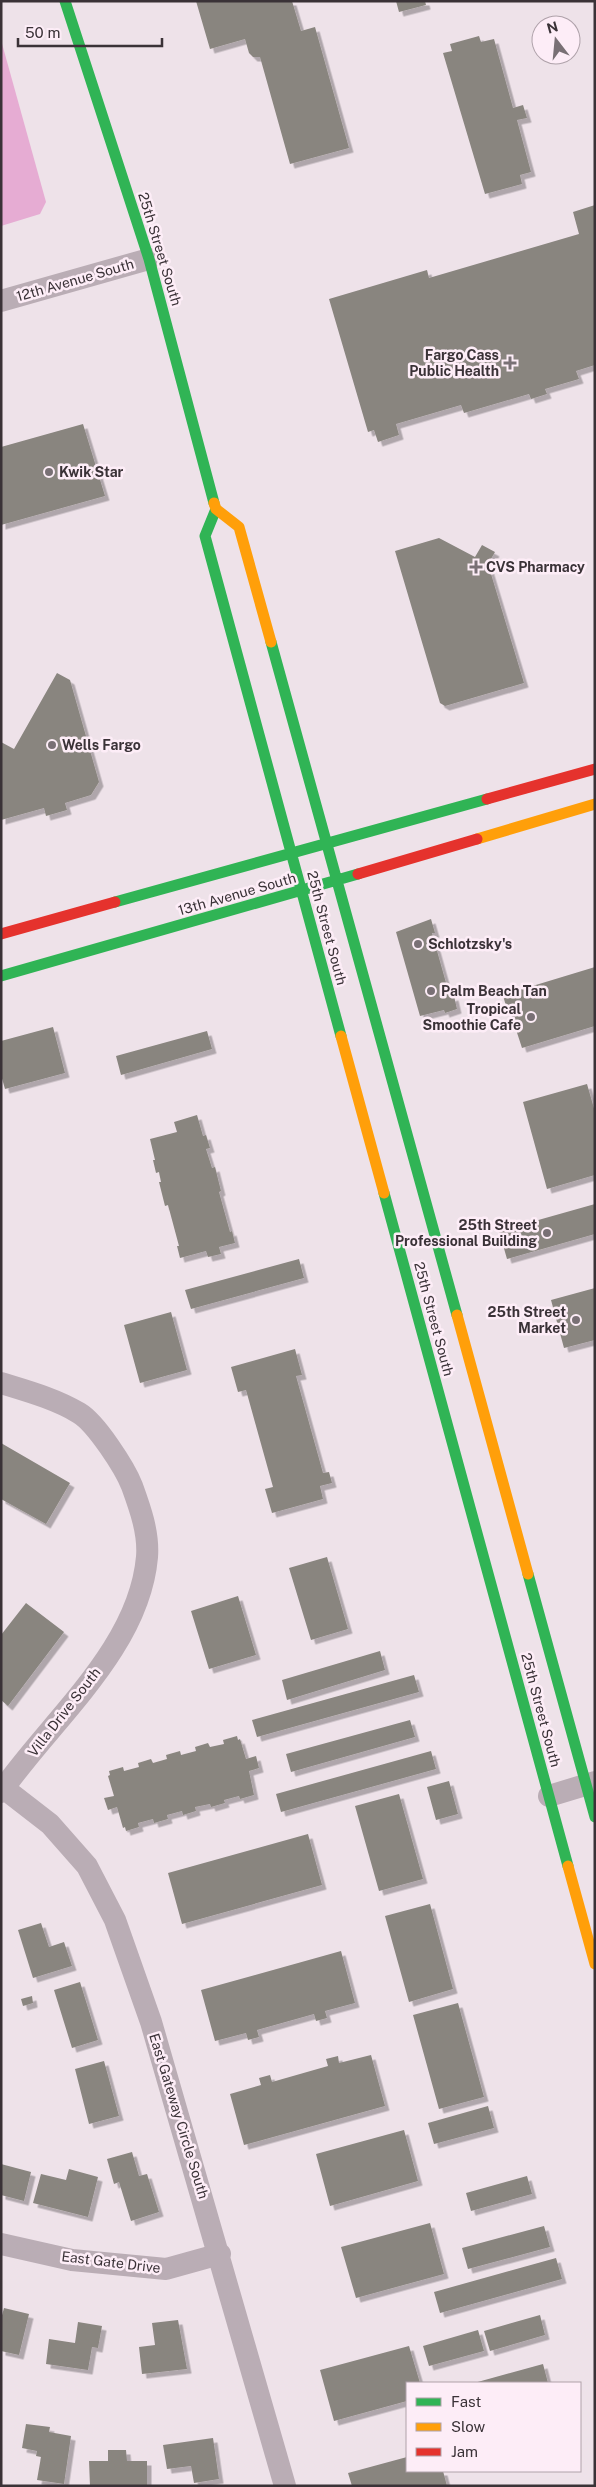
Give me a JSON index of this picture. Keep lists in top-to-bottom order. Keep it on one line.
{"streets":{"main road":["25th Street South","13th Avenue South"],"street":["12th Avenue South","Villa Drive South","East Gateway Circle South","East Gate Drive"]},"crossings":[["25th Street South","12th Avenue South"],["25th Street South","13th Avenue South"],["Villa Drive South","East Gateway Circle South"],["East Gateway Circle South","East Gate Drive"]],"places":{"health":["Fargo Cass Public Health","CVS Pharmacy"],"other":["Kwik Star","Wells Fargo","Schlotzsky's","Palm Beach Tan","Tropical Smoothie Cafe","25th Street Professional Building","25th Street Market"]},"legend":["Fast","Slow","Jam"],"scale_bar":"50 m","north":"top"}
